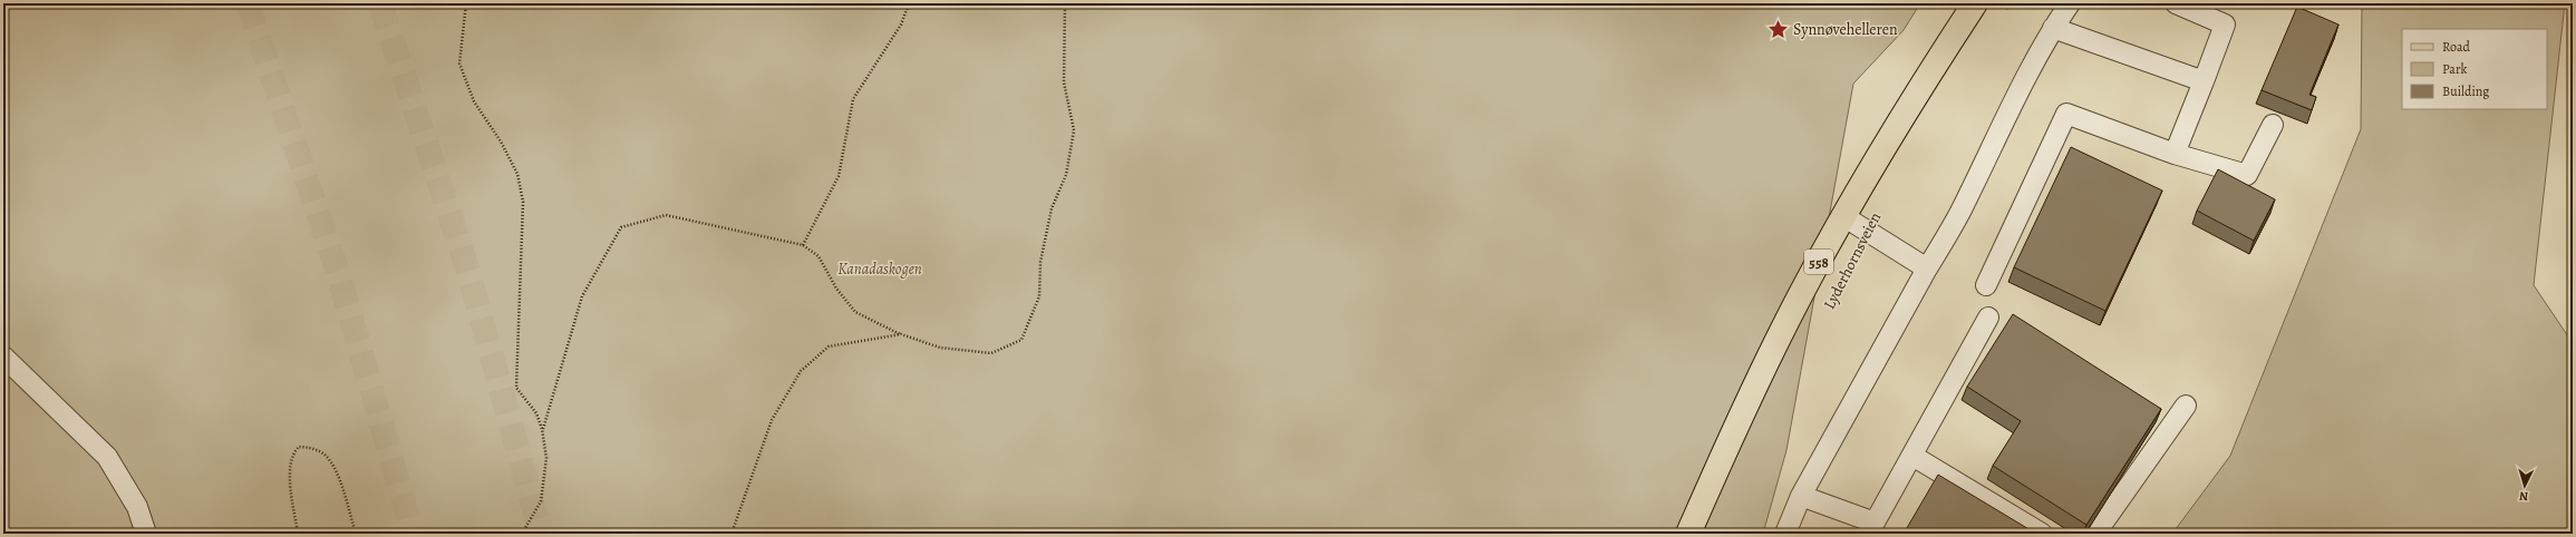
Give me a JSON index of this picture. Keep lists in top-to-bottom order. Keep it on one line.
{"streets":{"main road":["Lyderhornsveien","558"]},"parks":["Kanadaskogen"],"places":{"place":["Synnøvehelleren"]},"legend":["Road","Park","Building"],"north":"bottom"}
